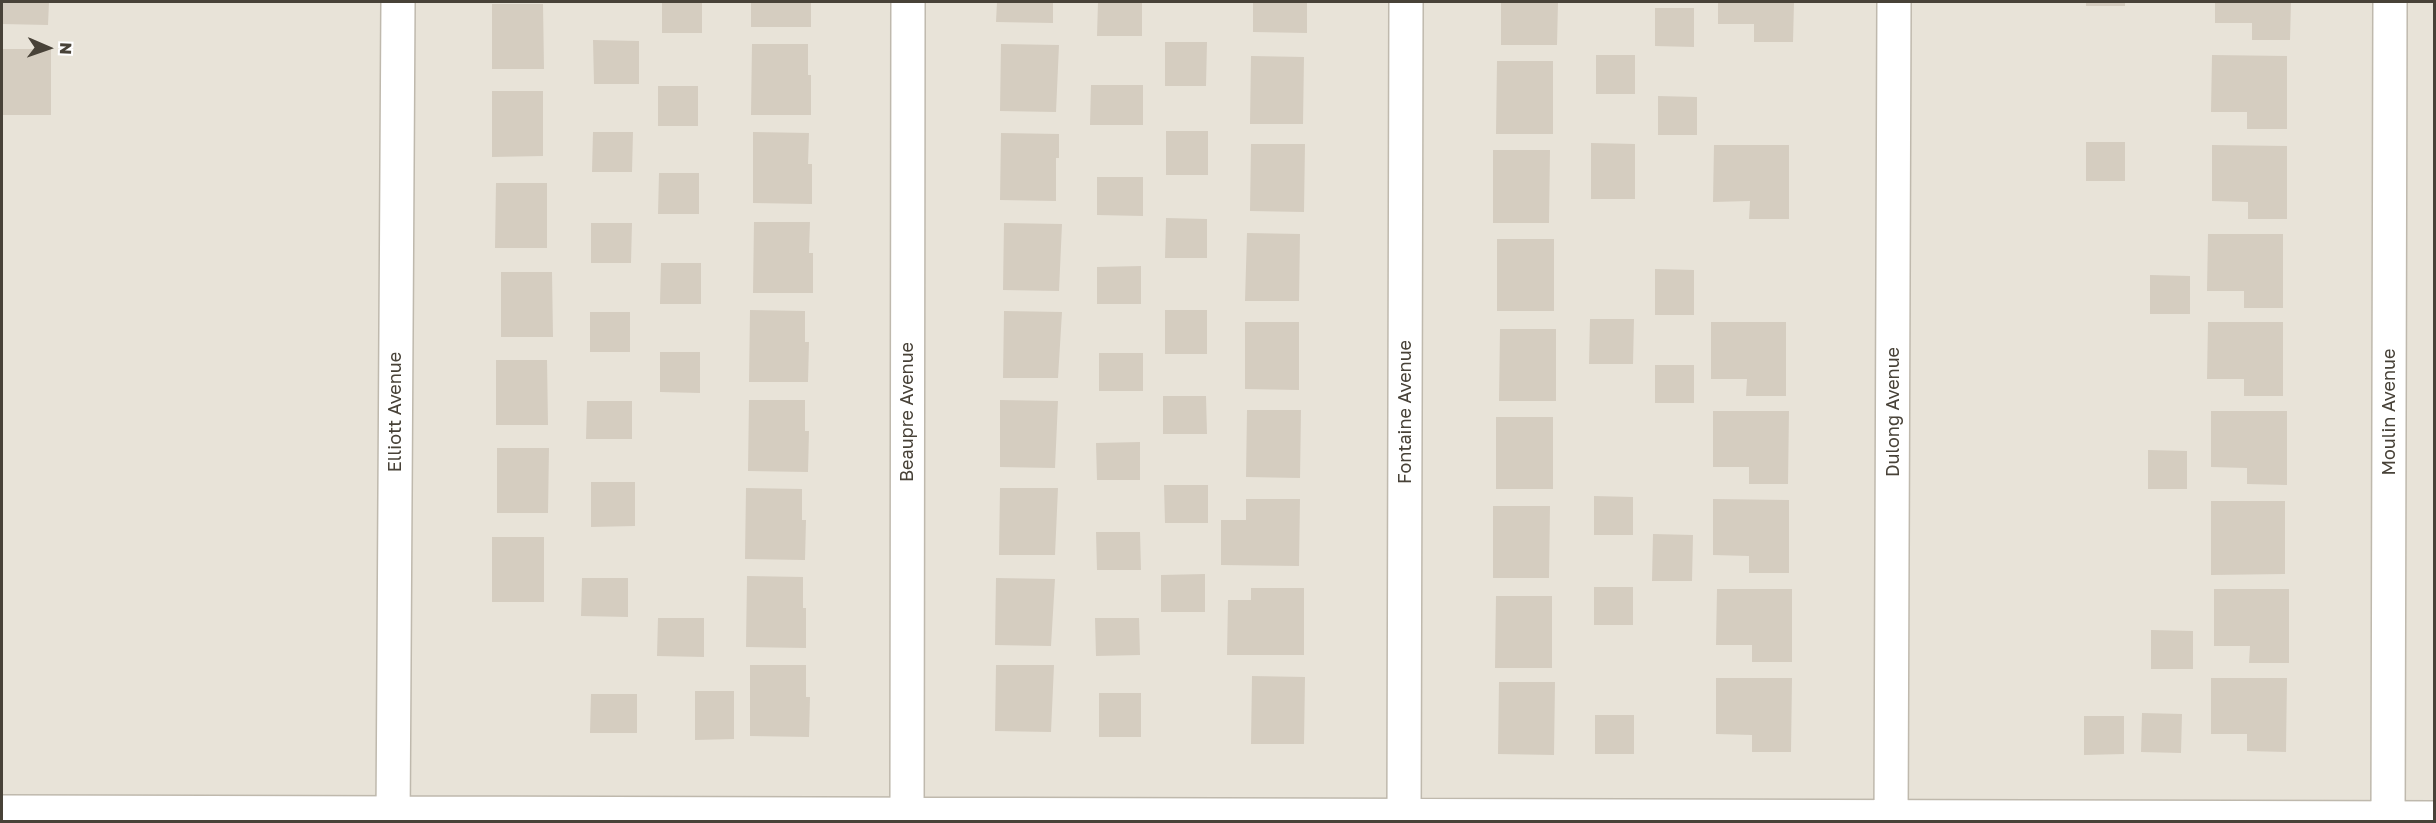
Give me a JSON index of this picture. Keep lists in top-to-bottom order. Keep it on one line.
{"streets":{"street":["Elliott Avenue","Beaupre Avenue","Fontaine Avenue","Dulong Avenue","Moulin Avenue"]},"north":"right"}
